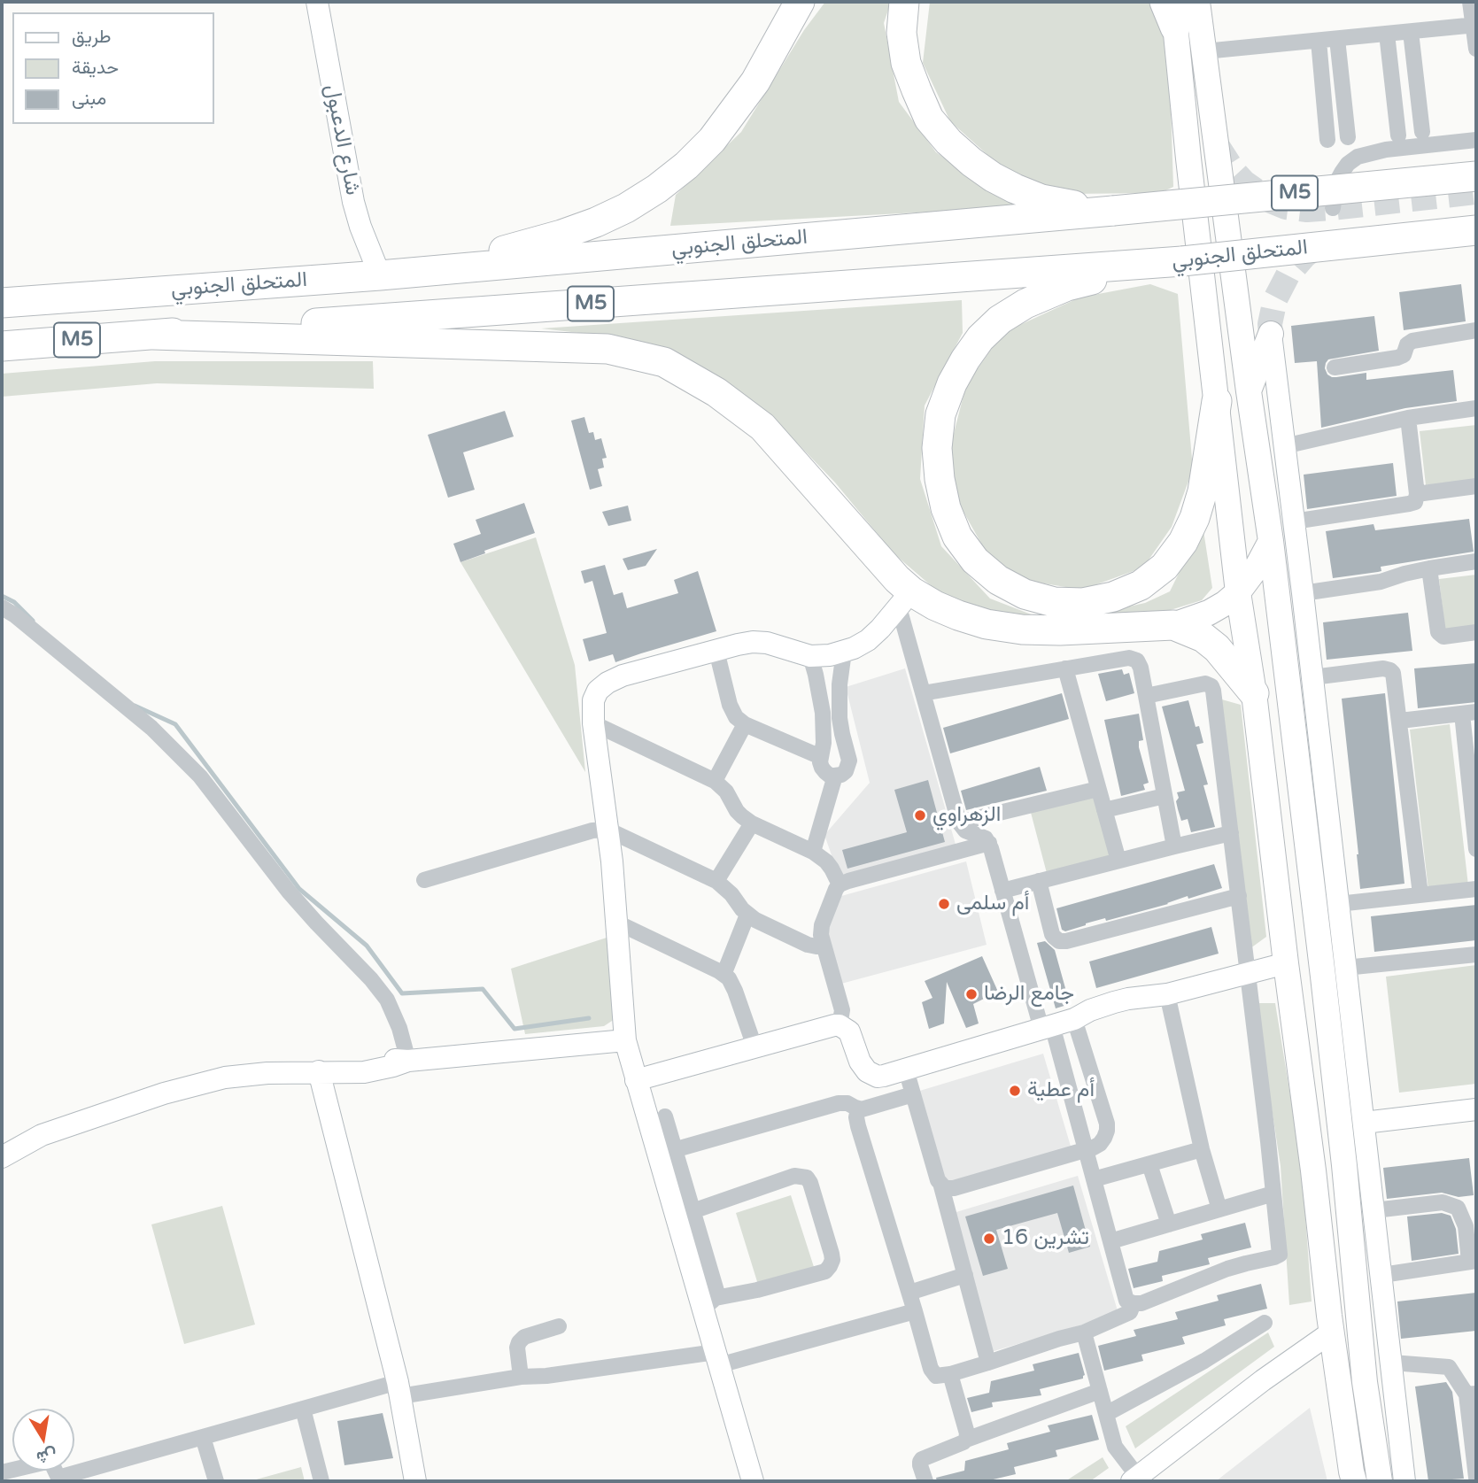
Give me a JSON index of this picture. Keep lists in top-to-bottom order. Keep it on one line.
{"streets":{"highway":["M5","المتحلق الجنوبي"],"street":["شارع الدعبول"]},"crossings":[["شارع الدعبول","المتحلق الجنوبي"]],"places":["الزهراوي","أم سلمى","جامع الرضا","أم عطية","16 تشرين"],"legend":["طريق","حديقة","مبنى"],"north":"bottom"}
